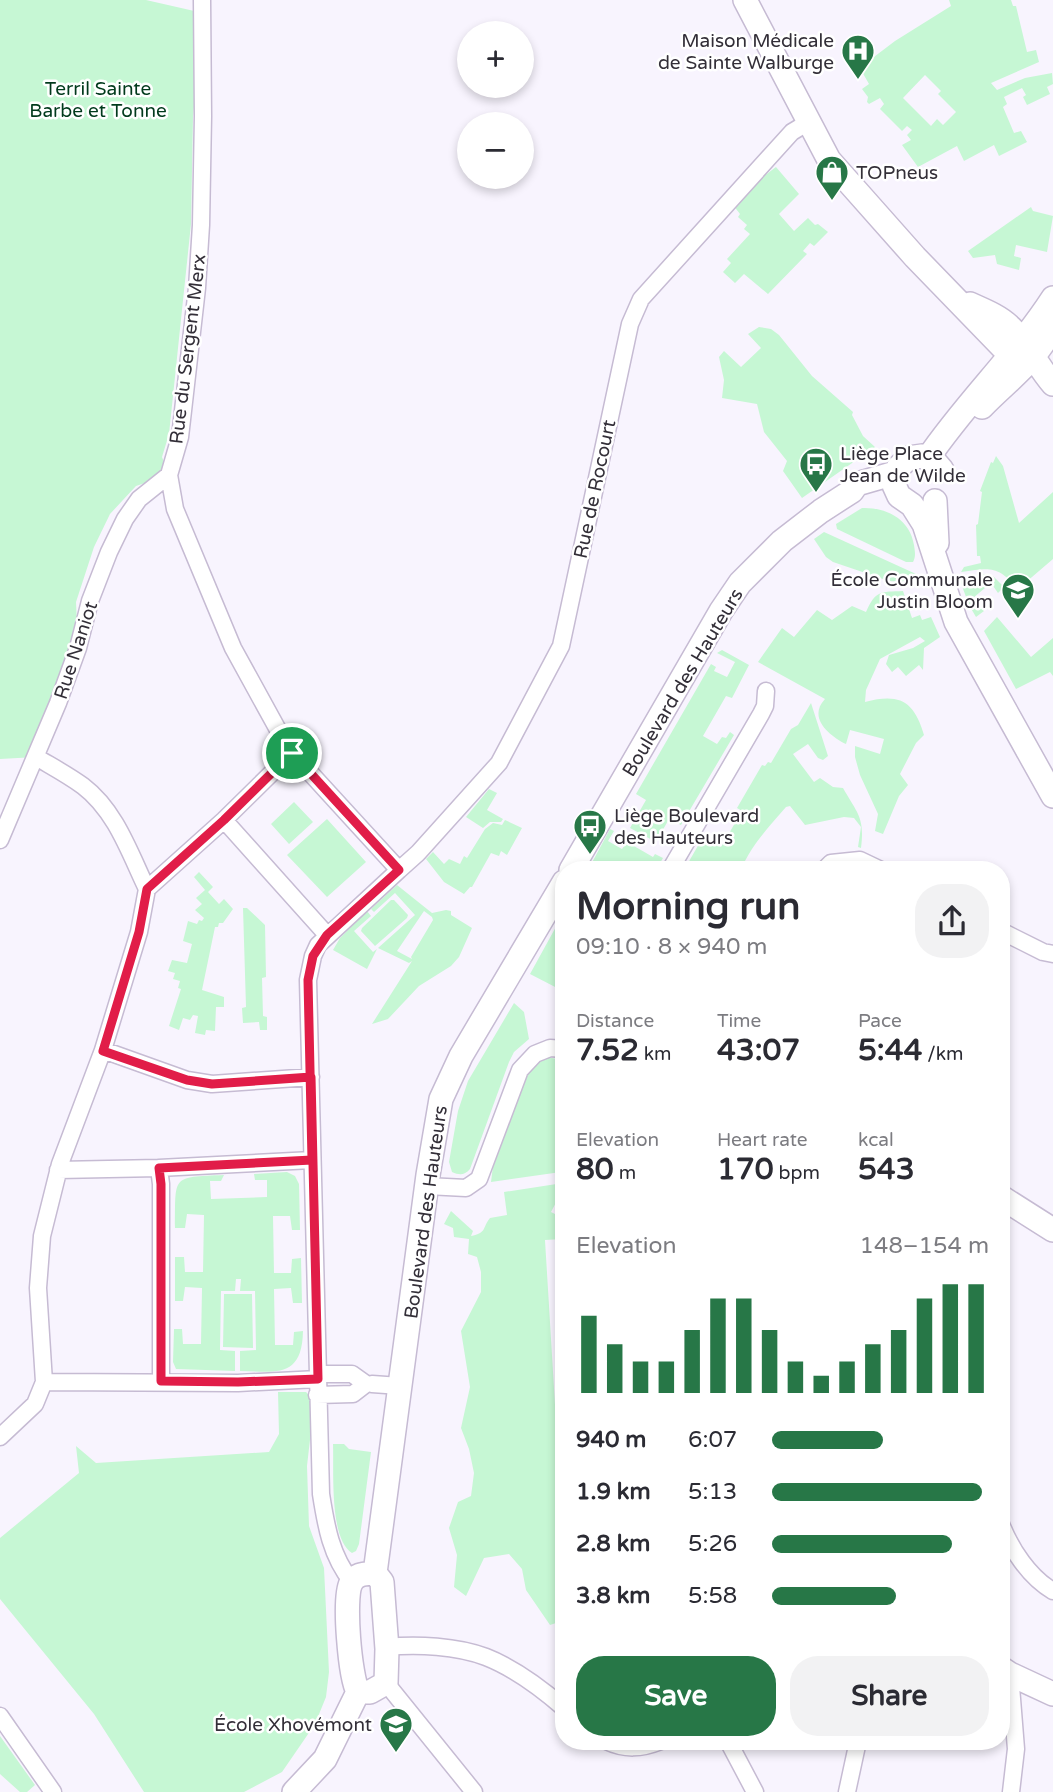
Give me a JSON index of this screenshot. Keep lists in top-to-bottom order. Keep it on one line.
{"streets":{"street":["Rue du Sergent Merx","Rue de Rocourt","Rue Naniot","Boulevard des Hauteurs"]},"crossings":[["Rue du Sergent Merx","Rue de Rocourt"],["Rue du Sergent Merx","Rue Naniot"]],"parks":["Terril Sainte Barbe et Tonne"],"places":{"hospital":["Maison Médicale de Sainte Walburge"],"shop":["TOPneus"],"bus stop":["Liège Place Jean de Wilde","Liège Boulevard des Hauteurs"],"school or university":["École Communale Justin Bloom","École Xhovémont"]},"page":{"map_buttons":["+","−"],"heading":["Morning run","09:10 · 8 × 940 m"],"stats":[["Distance","7.52 km"],["Time","43:07"],["Pace","5:44 /km"],["Elevation","80 m"],["Heart rate","170 bpm"],["kcal","543"]],"chart":["Elevation","148–154 m"],"list":[{"name":"940 m","note":"6:07"},{"name":"1.9 km","note":"5:13"},{"name":"2.8 km","note":"5:26"},{"name":"3.8 km","note":"5:58"}],"buttons":["Save","Share"]}}
